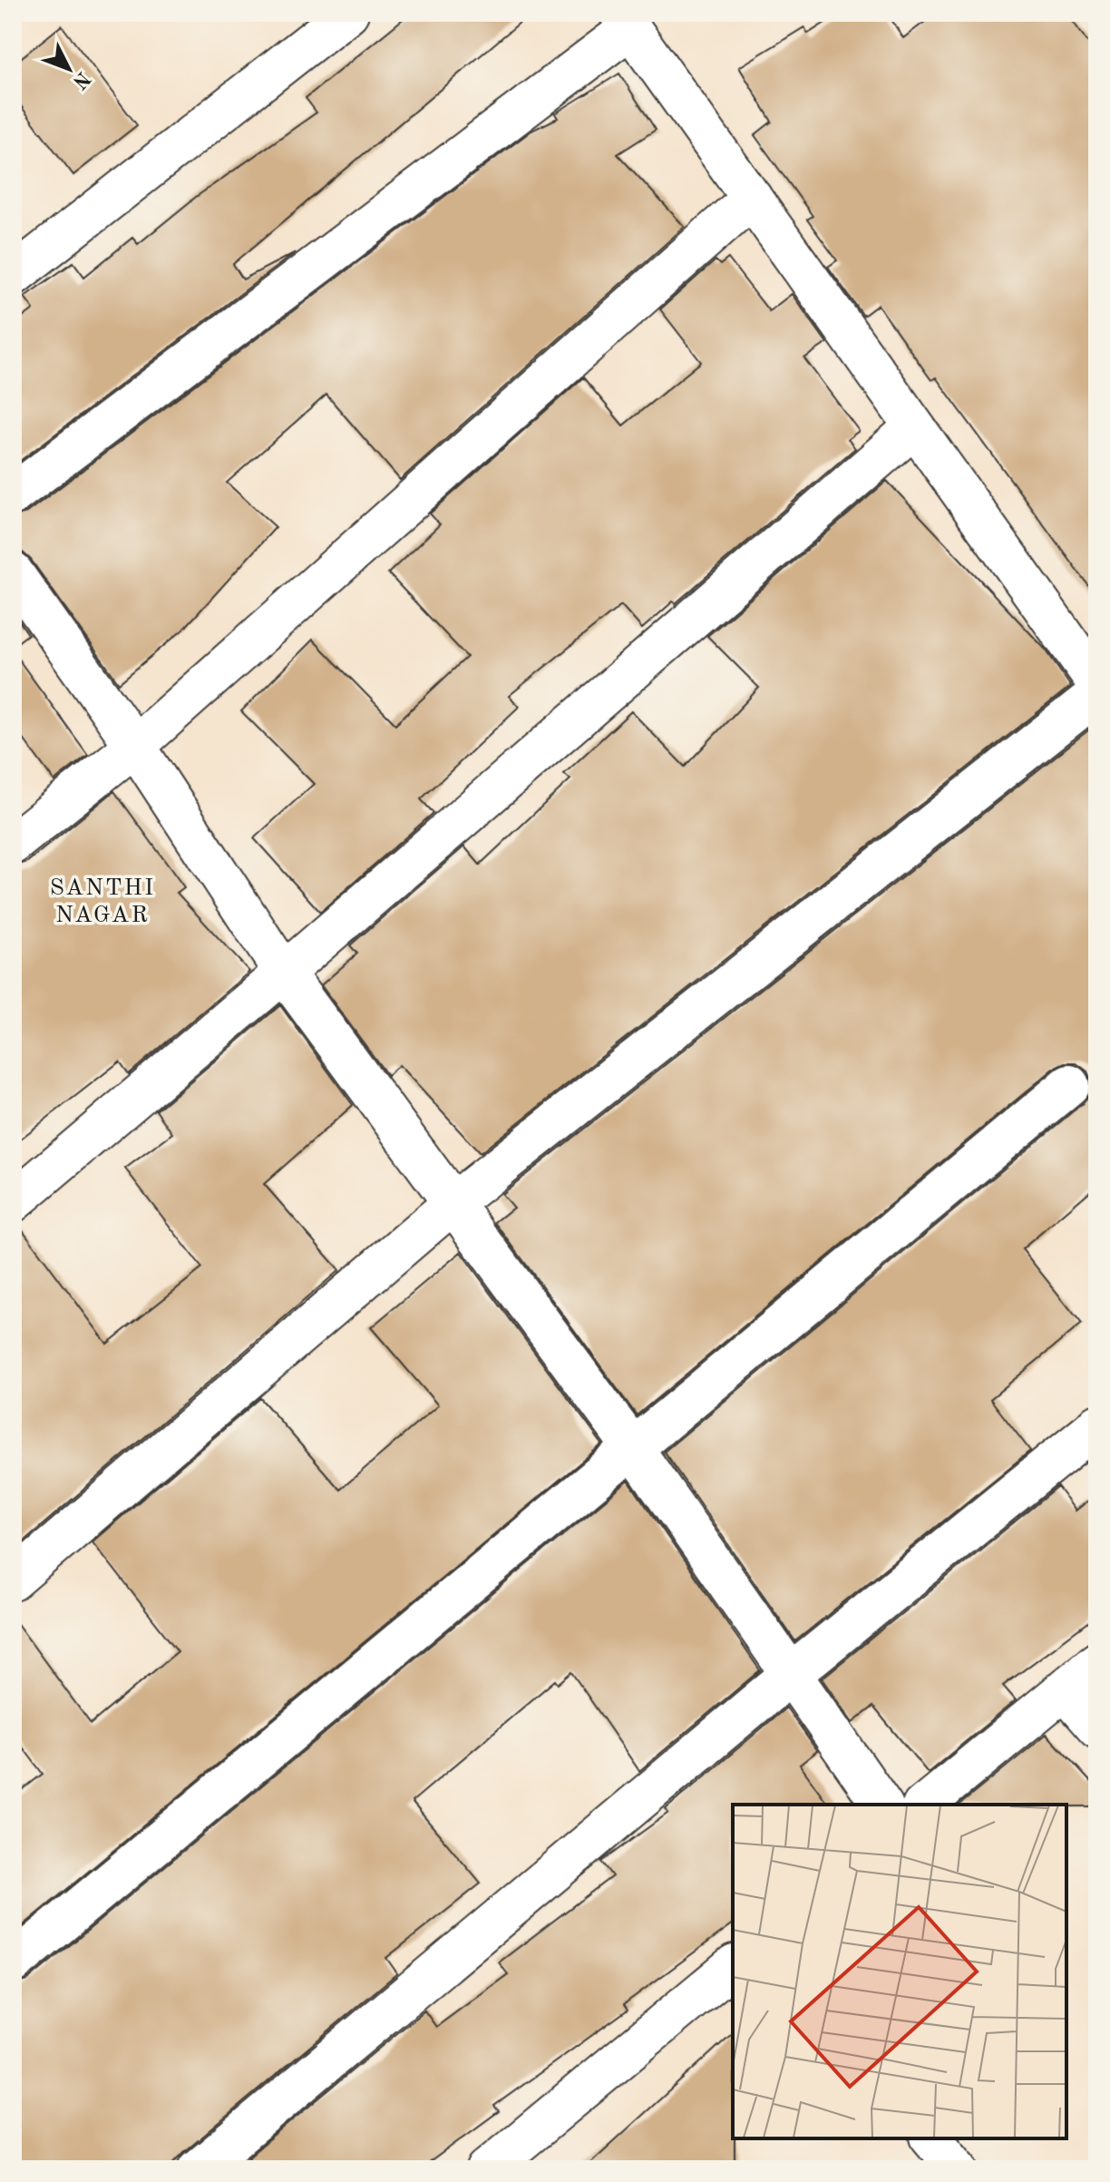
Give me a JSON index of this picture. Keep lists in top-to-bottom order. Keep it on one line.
{"districts":["SANTHI NAGAR"],"north":"bottom right"}
